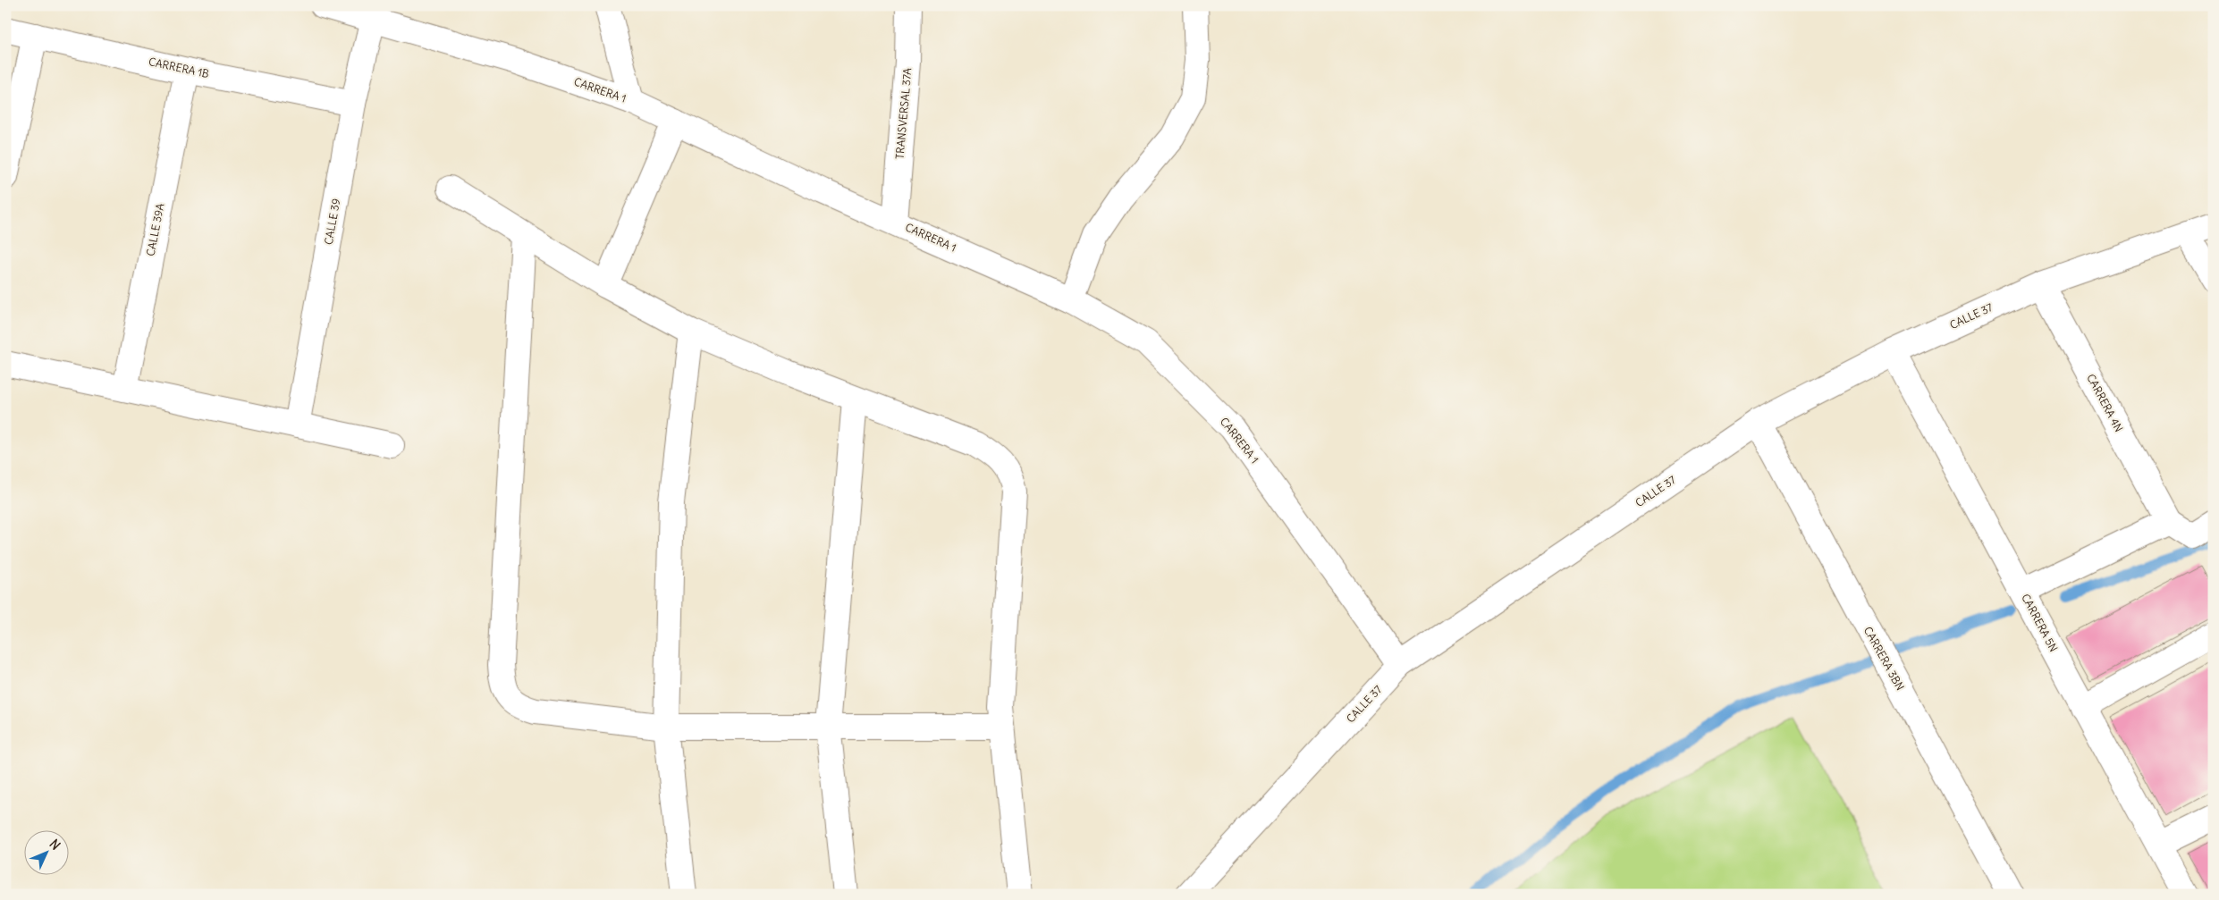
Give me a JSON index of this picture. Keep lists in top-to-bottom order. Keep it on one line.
{"streets":{"street":["CARRERA 1B","CARRERA 1","TRANSVERSAL 37A","CALLE 39","CALLE 39A","CALLE 37","CARRERA 4N","CARRERA 5N","CARRERA 3BN"]},"crossings":[["CARRERA 1B","CALLE 39"],["CARRERA 1B","CALLE 39A"],["CARRERA 1","TRANSVERSAL 37A"],["CARRERA 1","CALLE 39"],["CARRERA 1","CALLE 37"],["CALLE 37","CARRERA 4N"],["CALLE 37","CARRERA 5N"],["CALLE 37","CARRERA 3BN"]],"north":"top right"}
